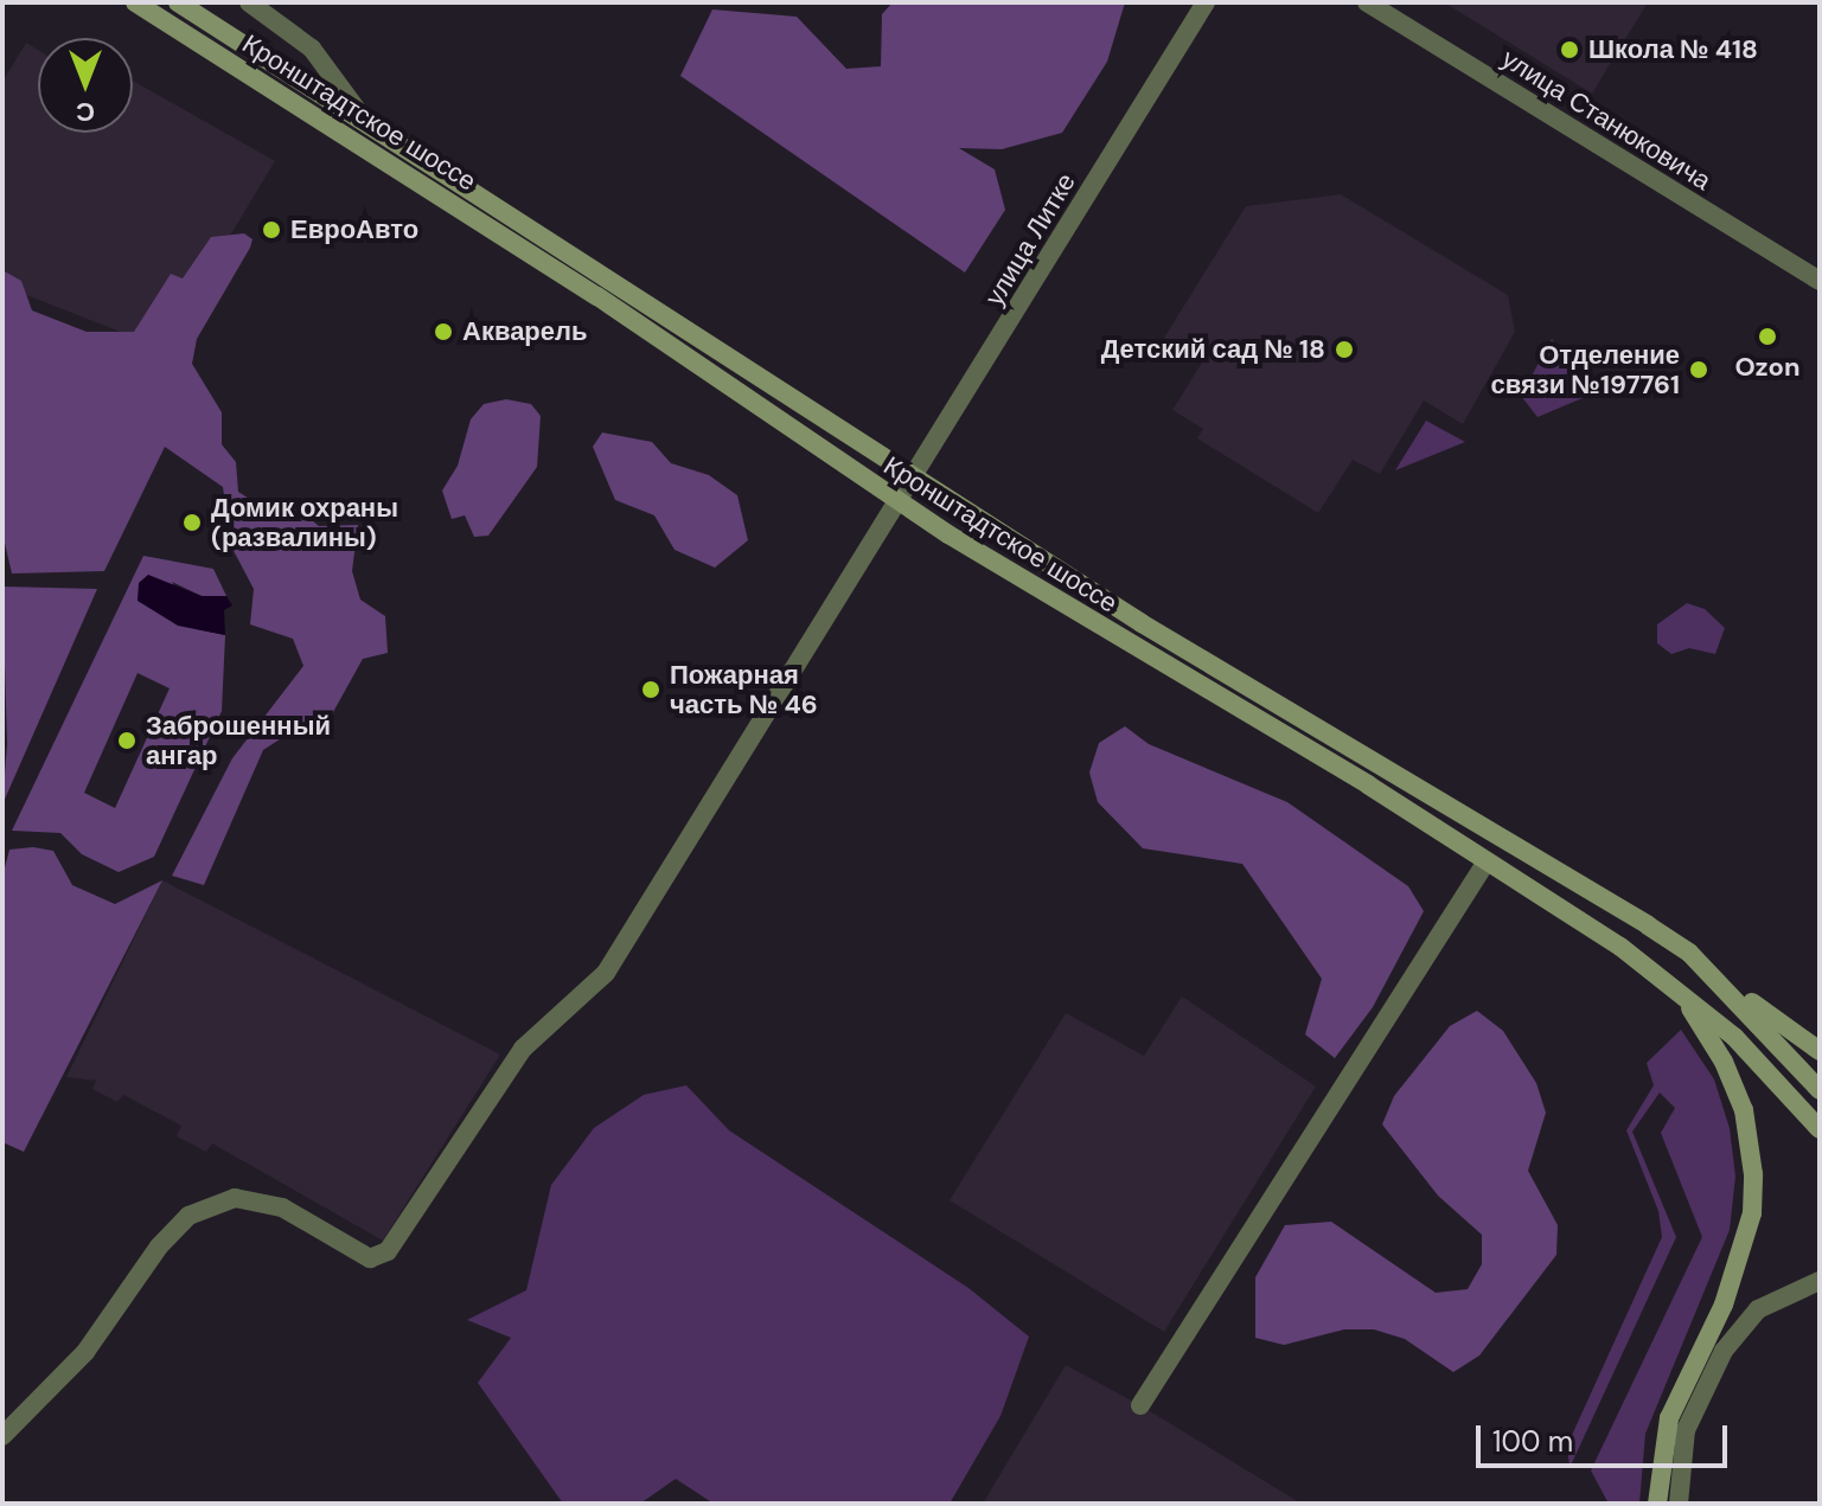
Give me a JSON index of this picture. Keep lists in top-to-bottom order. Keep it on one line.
{"streets":{"main road":["Кронштадтское шоссе"],"street":["улица Станюковича","улица Литке"]},"crossings":[["Кронштадтское шоссе","улица Литке"]],"places":["Школа № 418","ЕвроАвто","Акварель","Ozon","Детский сад № 18","Отделение связи №197761","Домик охраны (развалины)","Пожарная часть № 46","Заброшенный ангар"],"scale_bar":"100 m","north":"bottom"}
